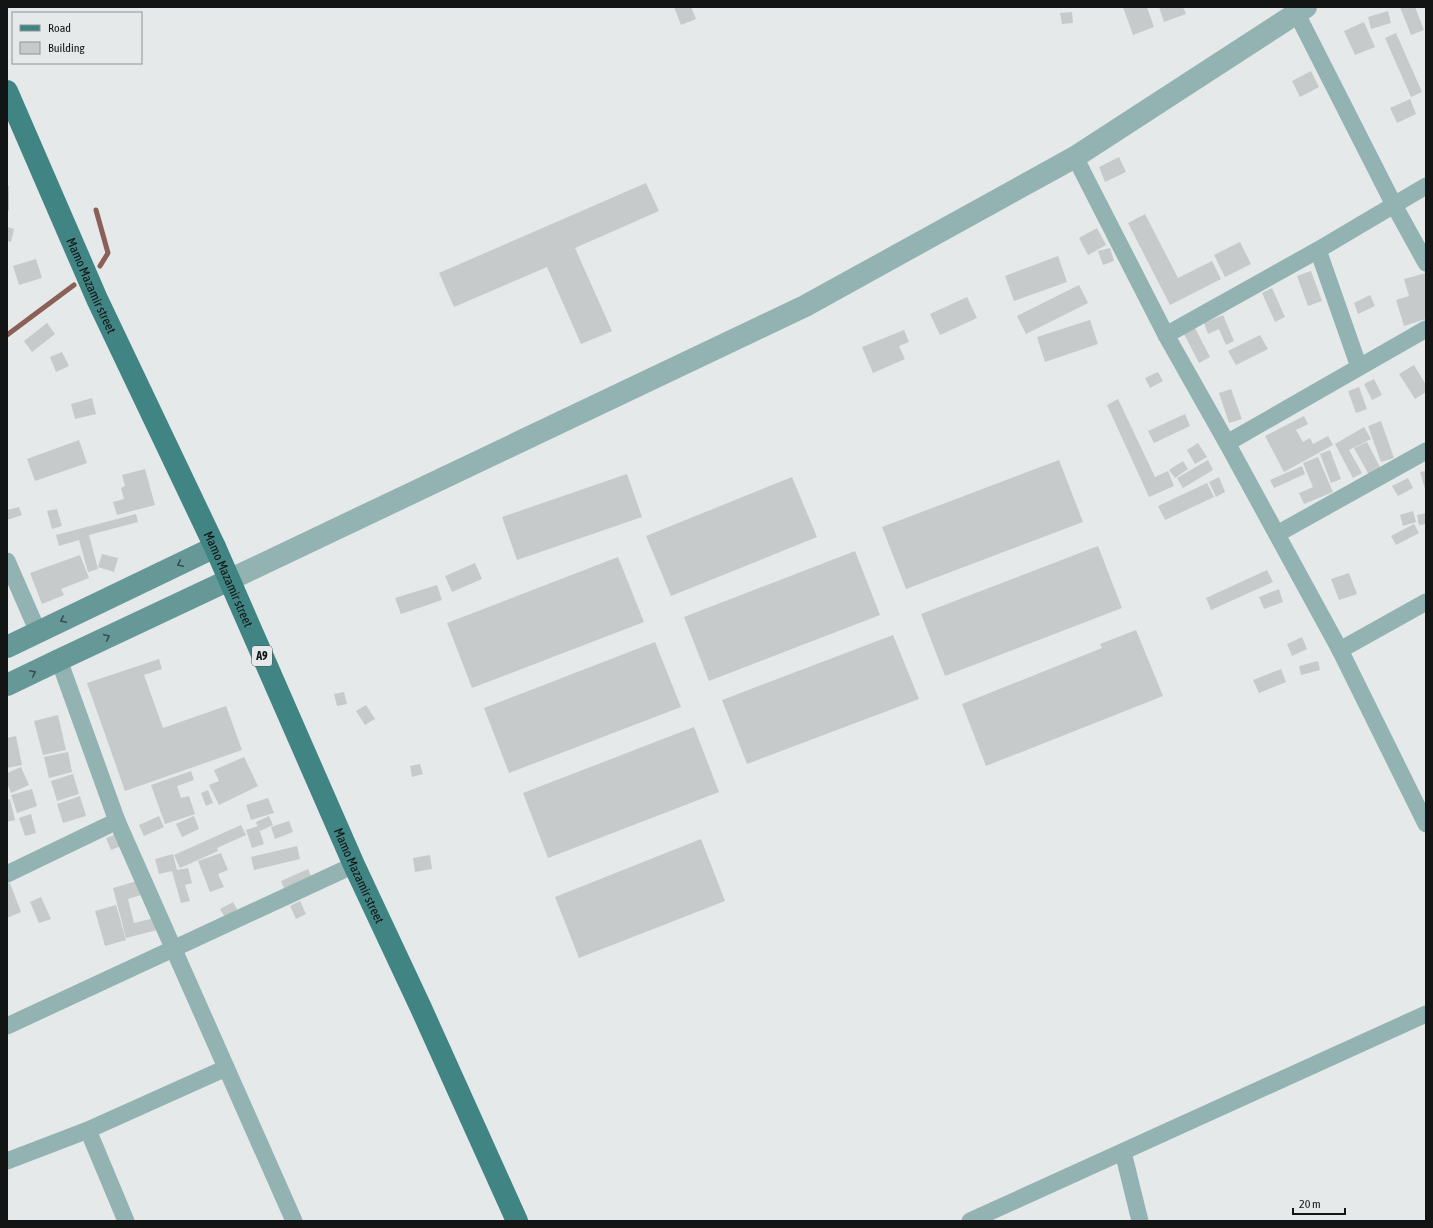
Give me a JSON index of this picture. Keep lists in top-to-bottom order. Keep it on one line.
{"streets":{"main road":["Mamo Mazamir street","A9"]},"legend":["Road","Building"],"scale_bar":"20 m"}
